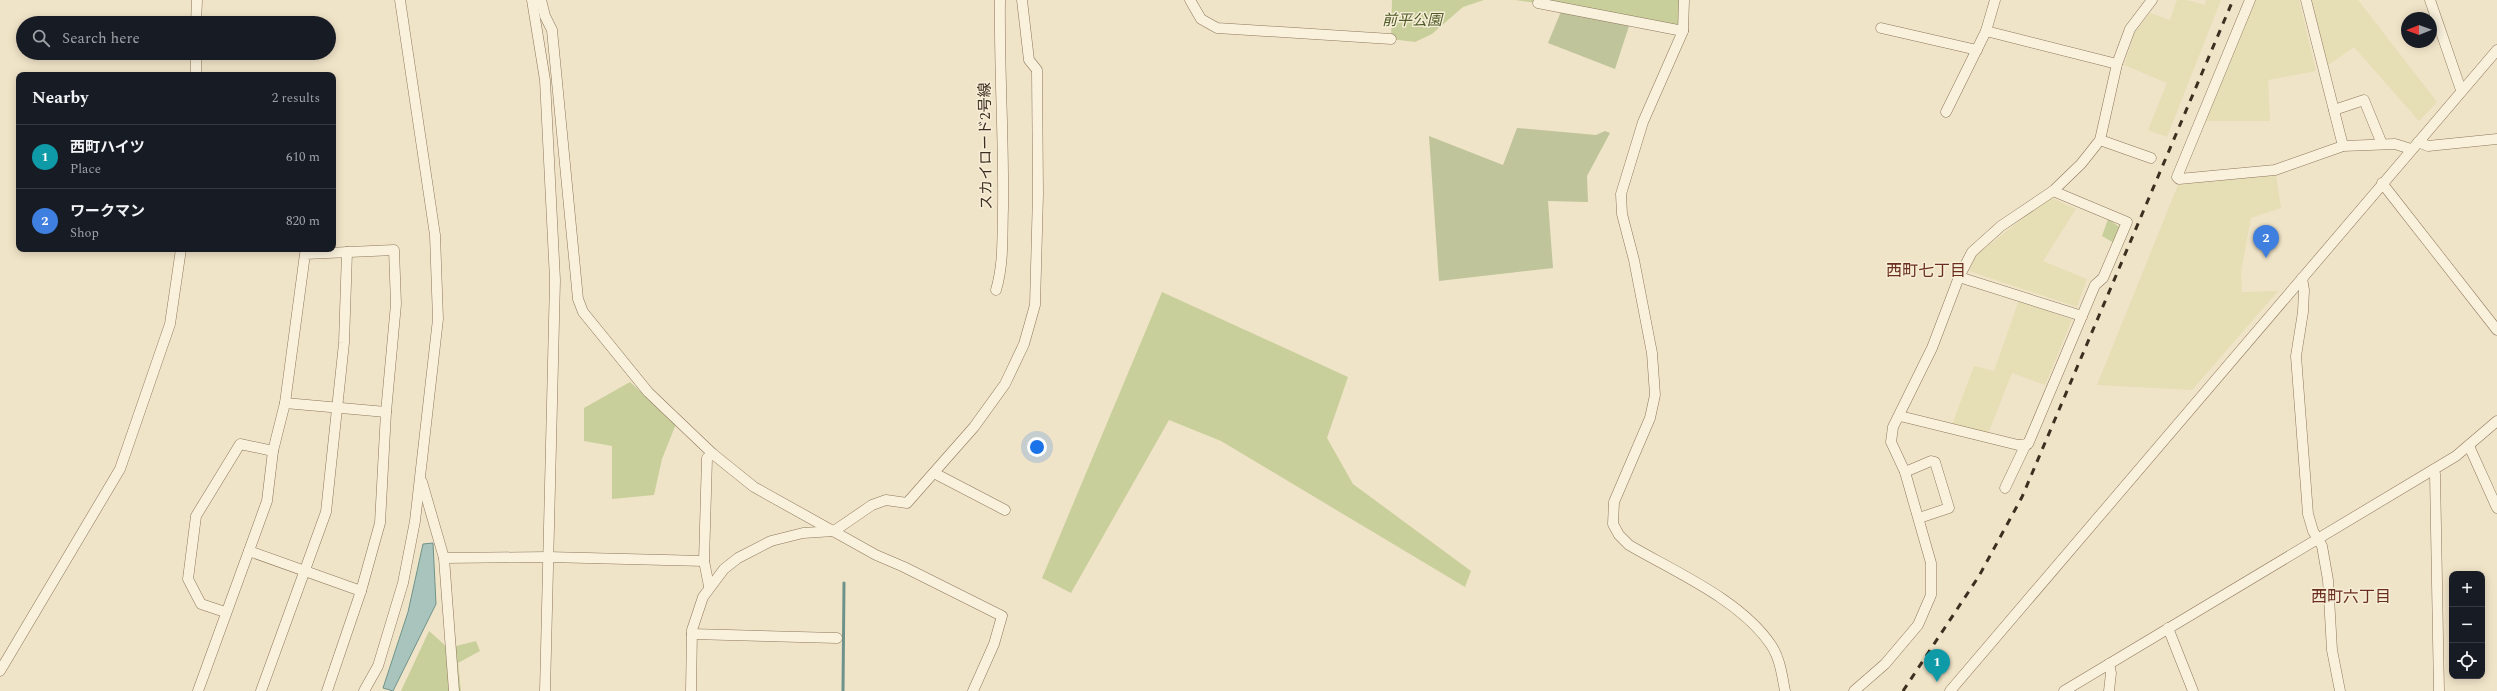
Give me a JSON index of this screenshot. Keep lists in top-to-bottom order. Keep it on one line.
{"streets":{"street":["スカイロード2号線"]},"districts":["西町七丁目","西町六丁目"],"parks":["前平公園"],"north":"left","page":{"search":"Search here","heading":["Nearby","2 results"],"list":[{"mark":"1","name":"西町ハイツ","note":"Place","value":"610 m"},{"mark":"2","name":"ワークマン","note":"Shop","value":"820 m"}],"pins":["2","1"],"map_buttons":["+","−"]}}
